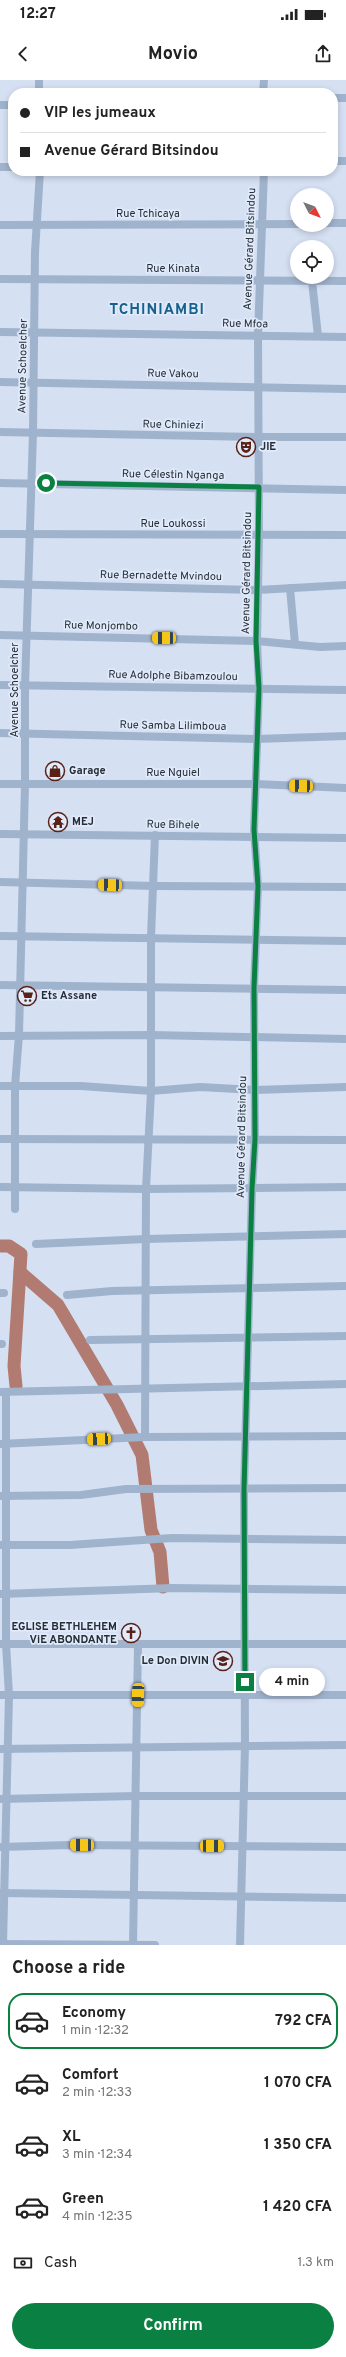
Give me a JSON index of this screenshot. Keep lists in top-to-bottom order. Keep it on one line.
{"streets":{"street":["Rue Tchicaya","Avenue Gérard Bitsindou","Rue Kinata","Rue Mfoa","Avenue Schoelcher","Rue Vakou","Rue Chiniezi","Rue Célestin Nganga","Rue Loukossi","Rue Bernadette Mvindou","Rue Monjombo","Rue Adolphe Bibamzoulou","Rue Samba Lilimboua","Rue Nguiel","Rue Bihele"]},"crossings":[["Rue Tchicaya","Avenue Gérard Bitsindou"],["Rue Tchicaya","Avenue Schoelcher"],["Avenue Gérard Bitsindou","Rue Kinata"],["Avenue Gérard Bitsindou","Rue Mfoa"],["Avenue Gérard Bitsindou","Rue Vakou"],["Avenue Gérard Bitsindou","Rue Chiniezi"],["Avenue Gérard Bitsindou","Rue Célestin Nganga"],["Avenue Gérard Bitsindou","Rue Loukossi"],["Avenue Gérard Bitsindou","Rue Bernadette Mvindou"],["Avenue Gérard Bitsindou","Rue Monjombo"],["Avenue Gérard Bitsindou","Rue Adolphe Bibamzoulou"],["Avenue Gérard Bitsindou","Rue Samba Lilimboua"],["Avenue Gérard Bitsindou","Rue Nguiel"],["Avenue Gérard Bitsindou","Rue Bihele"],["Rue Kinata","Avenue Schoelcher"],["Rue Mfoa","Avenue Schoelcher"],["Avenue Schoelcher","Rue Vakou"],["Avenue Schoelcher","Rue Chiniezi"],["Avenue Schoelcher","Rue Célestin Nganga"],["Avenue Schoelcher","Rue Loukossi"],["Avenue Schoelcher","Rue Bernadette Mvindou"],["Avenue Schoelcher","Rue Monjombo"],["Avenue Schoelcher","Rue Adolphe Bibamzoulou"],["Avenue Schoelcher","Rue Samba Lilimboua"],["Avenue Schoelcher","Rue Nguiel"],["Avenue Schoelcher","Rue Bihele"]],"districts":["TCHINIAMBI"],"places":{"theatre":["JIE"],"shop":["Garage"],"temple":["MEJ"],"supermarket":["Ets Assane"],"church":["EGLISE BETHLEHEM ViE ABONDANTE"],"school or university":["Le Don DIVIN"]},"north":"bottom right","page":{"status":"12:27","header":"Movio","banner":["VIP les jumeaux","Avenue Gérard Bitsindou"],"bubble":"4 min","heading":"Choose a ride","list":[{"name":"Economy","note":"1 min · 12:32","value":"792 CFA"},{"name":"Comfort","note":"2 min · 12:33","value":"1 070 CFA"},{"name":"XL","note":"3 min · 12:34","value":"1 350 CFA"},{"name":"Green","note":"4 min · 12:35","value":"1 420 CFA"}],"pay":["Cash","1.3 km"],"buttons":"Confirm"}}
